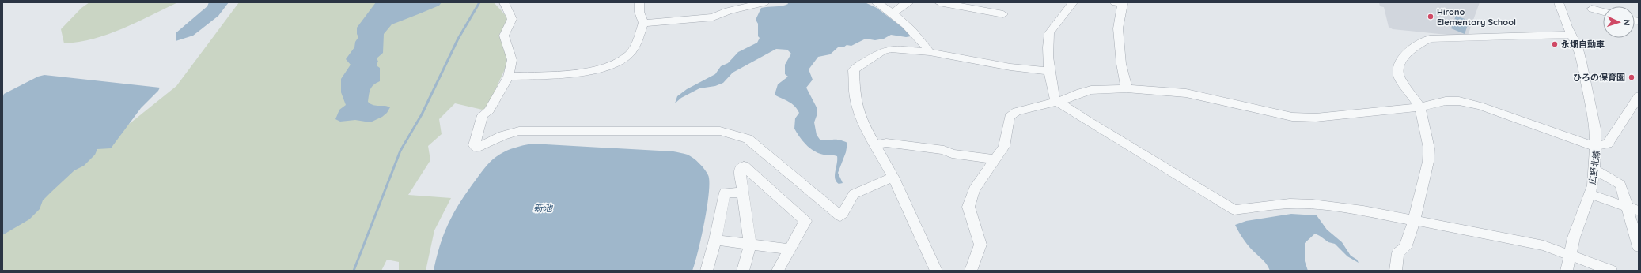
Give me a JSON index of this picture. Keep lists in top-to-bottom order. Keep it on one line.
{"streets":{"street":["広野北線"]},"water":["新池"],"places":["Hirono Elementary School","永畑自動車","ひろの保育園"],"north":"right"}
